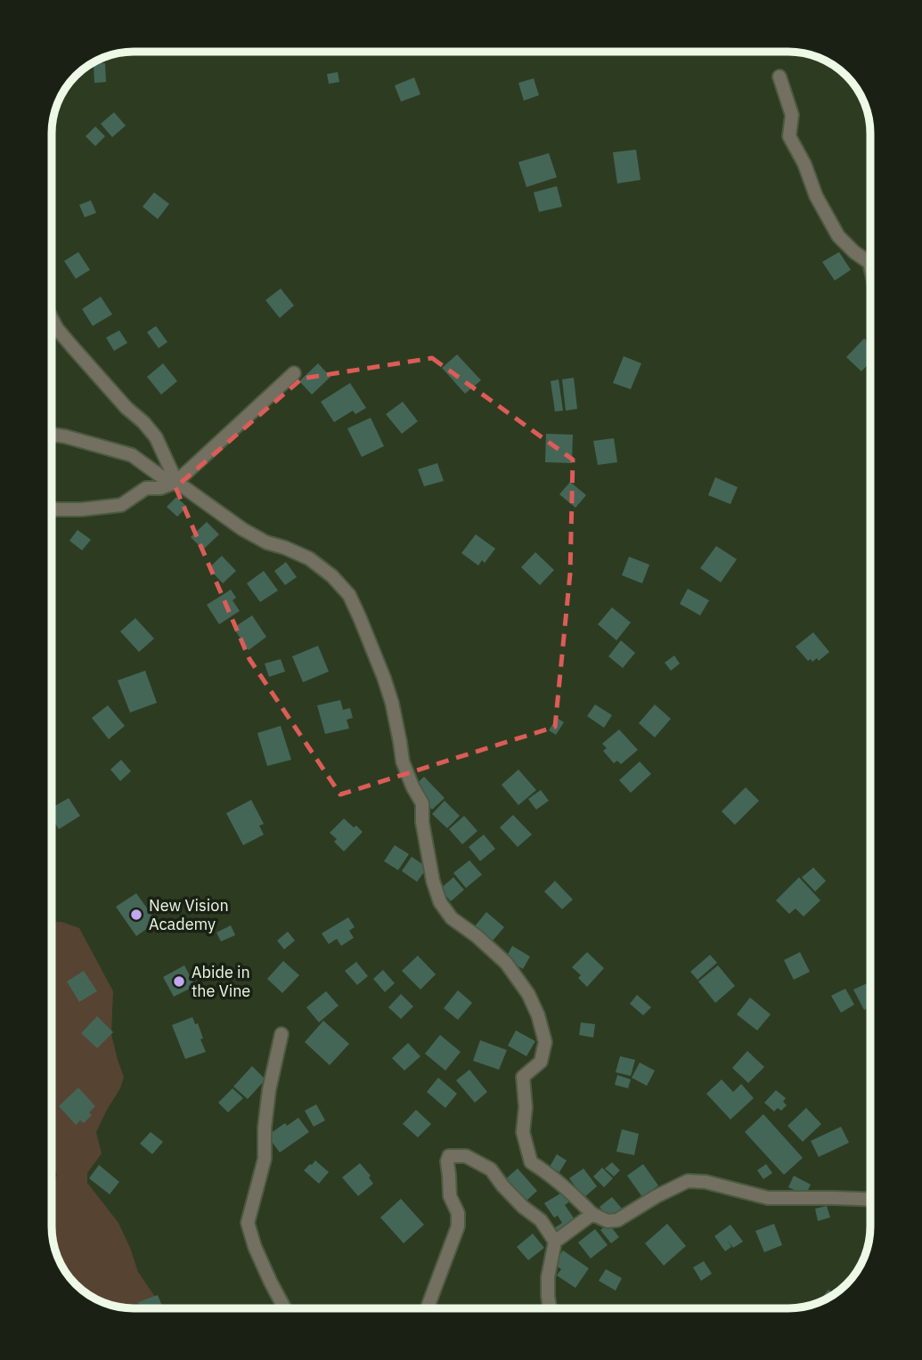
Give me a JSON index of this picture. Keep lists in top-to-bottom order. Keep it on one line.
{"places":["New Vision Academy","Abide in the Vine"]}
